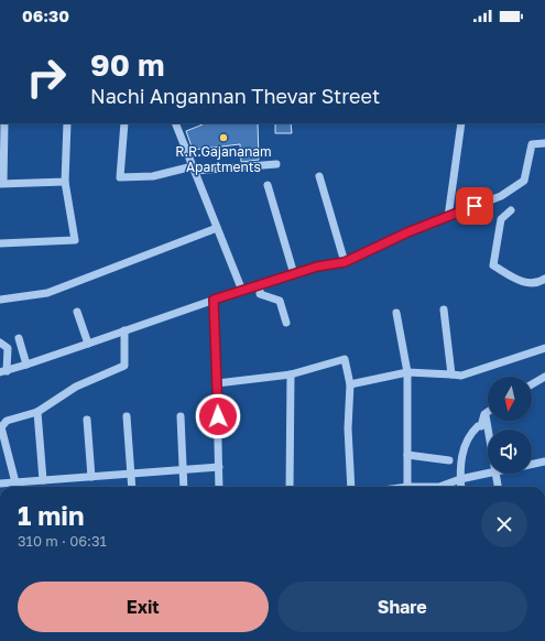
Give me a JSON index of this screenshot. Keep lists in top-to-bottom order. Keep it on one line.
{"places":["R.R.Gajananam Apartments"],"north":"bottom","page":{"status":"06:30","turn":["90 m","Nachi Angannan Thevar Street"],"heading":["1 min","310 m · 06:31"],"buttons":["Exit","Share"]}}
